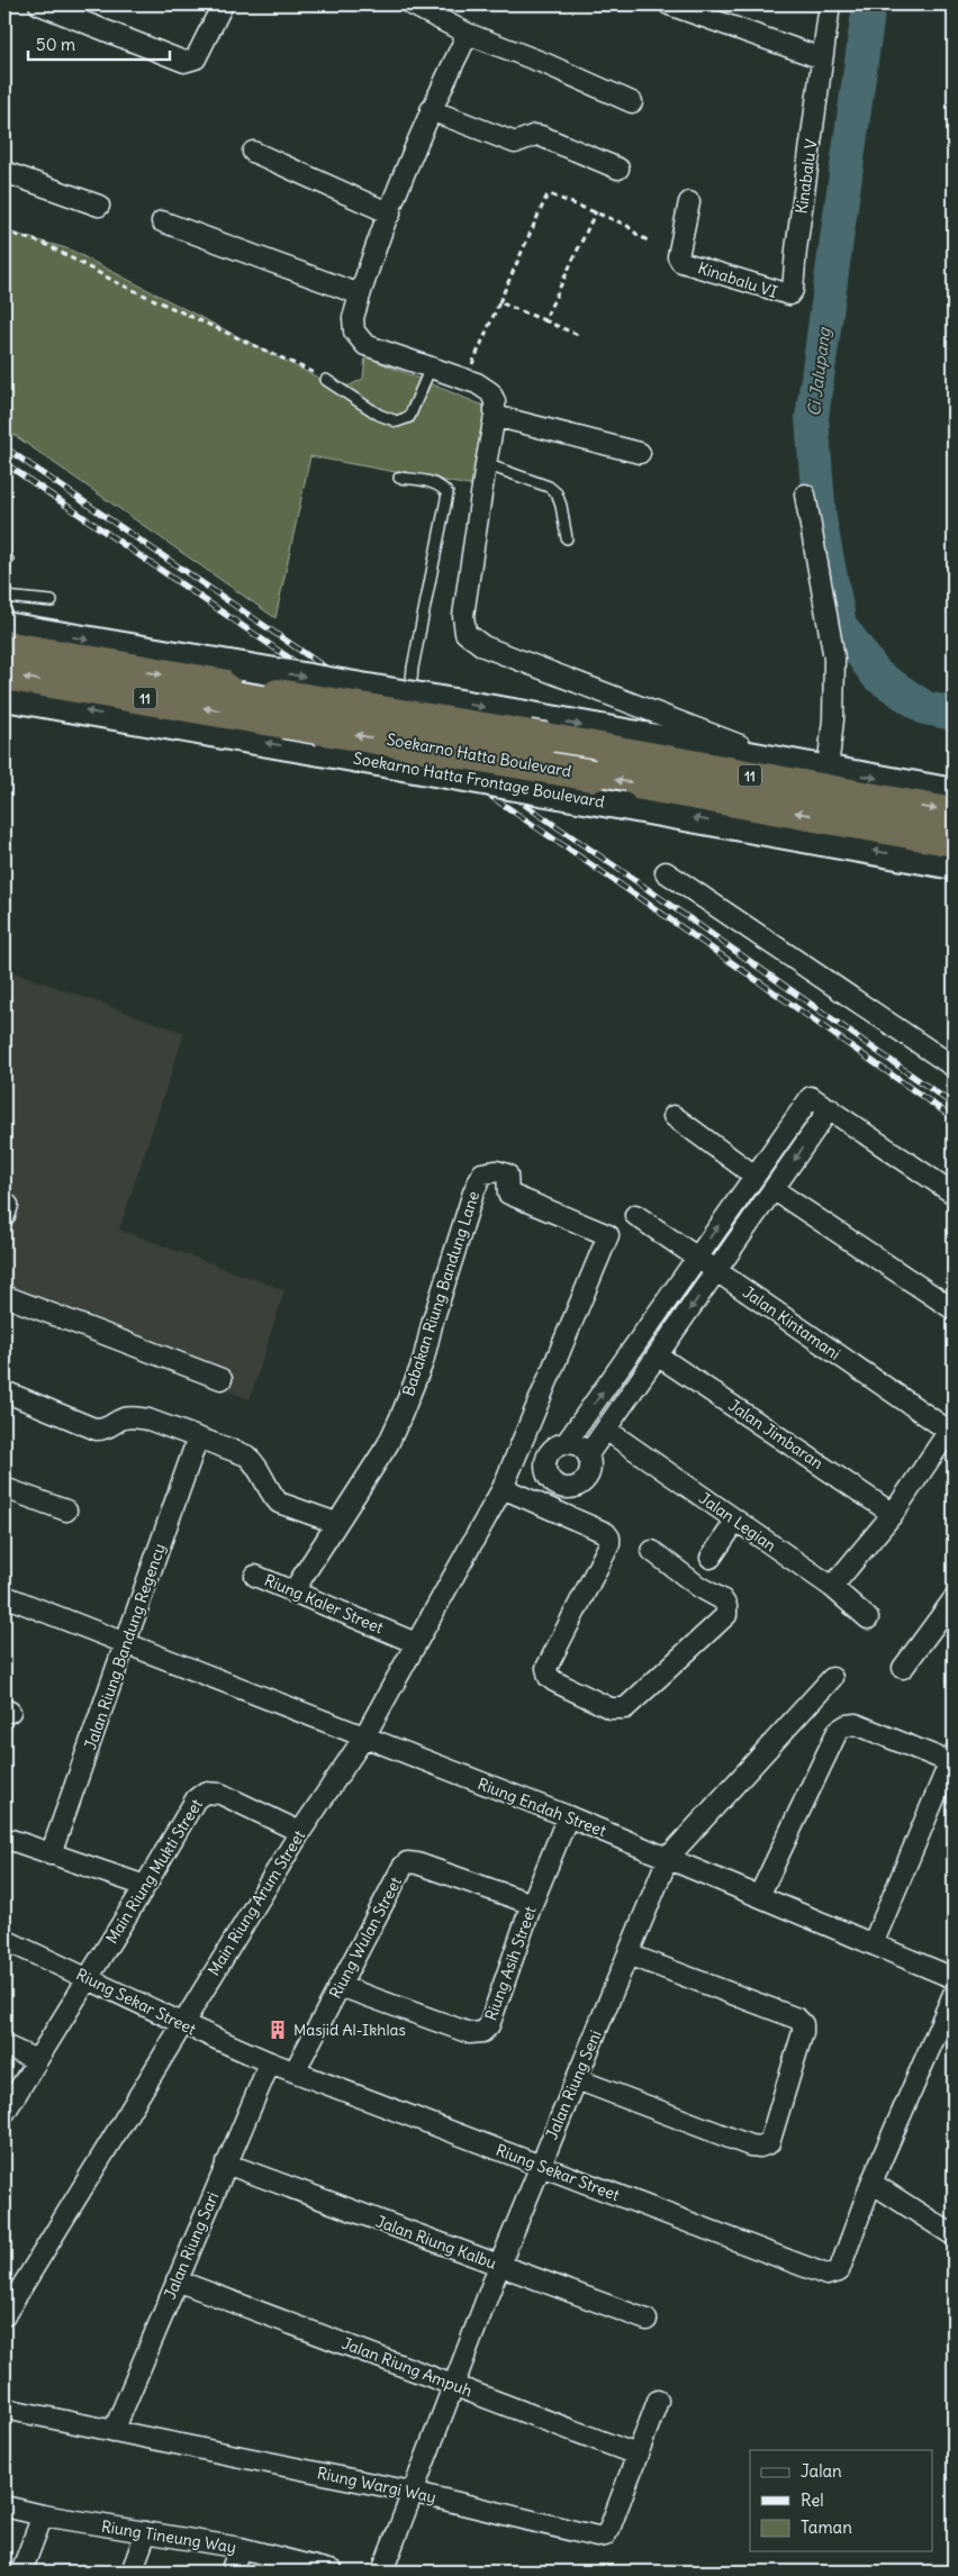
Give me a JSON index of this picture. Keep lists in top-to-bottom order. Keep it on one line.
{"streets":{"highway":["11","Soekarno Hatta Boulevard"],"main road":["Soekarno Hatta Frontage Boulevard"],"street":["Kinabalu V","Kinabalu VI","Babakan Riung Bandung Lane","Jalan Kintamani","Jalan Jimbaran","Jalan Legian","Riung Kaler Street","Jalan Riung Bandung Regency","Riung Endah Street","Main Riung Mukti Street","Main Riung Arum Street","Riung Wulan Street","Riung Asih Street","Riung Sekar Street","Jalan Riung Seni","Jalan Riung Kalbu","Jalan Riung Sari","Jalan Riung Ampuh","Riung Wargi Way","Riung Tineung Way"]},"crossings":[["Kinabalu V","Kinabalu VI"],["Babakan Riung Bandung Lane","Riung Kaler Street"],["Babakan Riung Bandung Lane","Main Riung Arum Street"],["Riung Kaler Street","Main Riung Arum Street"],["Jalan Riung Bandung Regency","Riung Endah Street"],["Riung Endah Street","Main Riung Arum Street"],["Riung Endah Street","Riung Asih Street"],["Riung Endah Street","Jalan Riung Seni"],["Main Riung Mukti Street","Main Riung Arum Street"],["Main Riung Mukti Street","Riung Sekar Street"],["Main Riung Arum Street","Riung Sekar Street"],["Riung Wulan Street","Riung Asih Street"],["Riung Wulan Street","Riung Sekar Street"],["Riung Sekar Street","Jalan Riung Seni"],["Riung Sekar Street","Jalan Riung Sari"],["Jalan Riung Seni","Jalan Riung Kalbu"],["Jalan Riung Seni","Jalan Riung Ampuh"],["Jalan Riung Seni","Riung Wargi Way"],["Jalan Riung Kalbu","Jalan Riung Sari"],["Jalan Riung Sari","Jalan Riung Ampuh"],["Jalan Riung Sari","Riung Wargi Way"],["Jalan Riung Ampuh","Riung Wargi Way"]],"water":["Ci Jalupang"],"places":{"building":["Masjid Al-Ikhlas"]},"legend":["Jalan","Rel","Taman"],"scale_bar":"50 m"}
